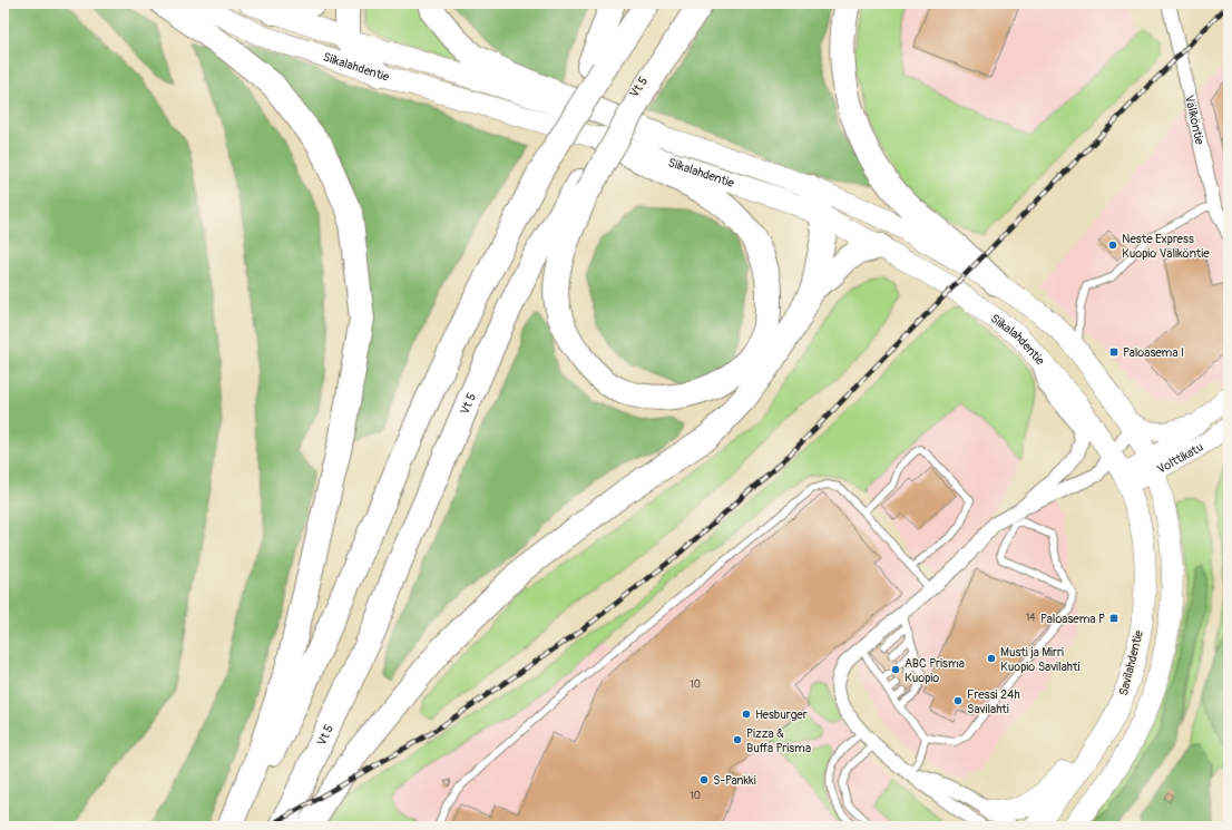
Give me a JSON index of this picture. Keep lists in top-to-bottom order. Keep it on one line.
{"streets":{"highway":["Vt 5"],"main road":["Siikalahdentie","Volttikatu","Savilahdentie"],"street":["Väliköntie"]},"crossings":[["Siikalahdentie","Volttikatu"],["Siikalahdentie","Savilahdentie"],["Volttikatu","Savilahdentie"]],"places":{"other":["Neste Express Kuopio Väliköntie","Musti ja Mirri Kuopio Savilahti","ABC Prisma Kuopio","Fressi 24h Savilahti","Hesburger","Pizza & Buffa Prisma","S-Pankki"],"transit":["Paloasema I","Paloasema P"]},"house_numbers":["14","10","10"]}
